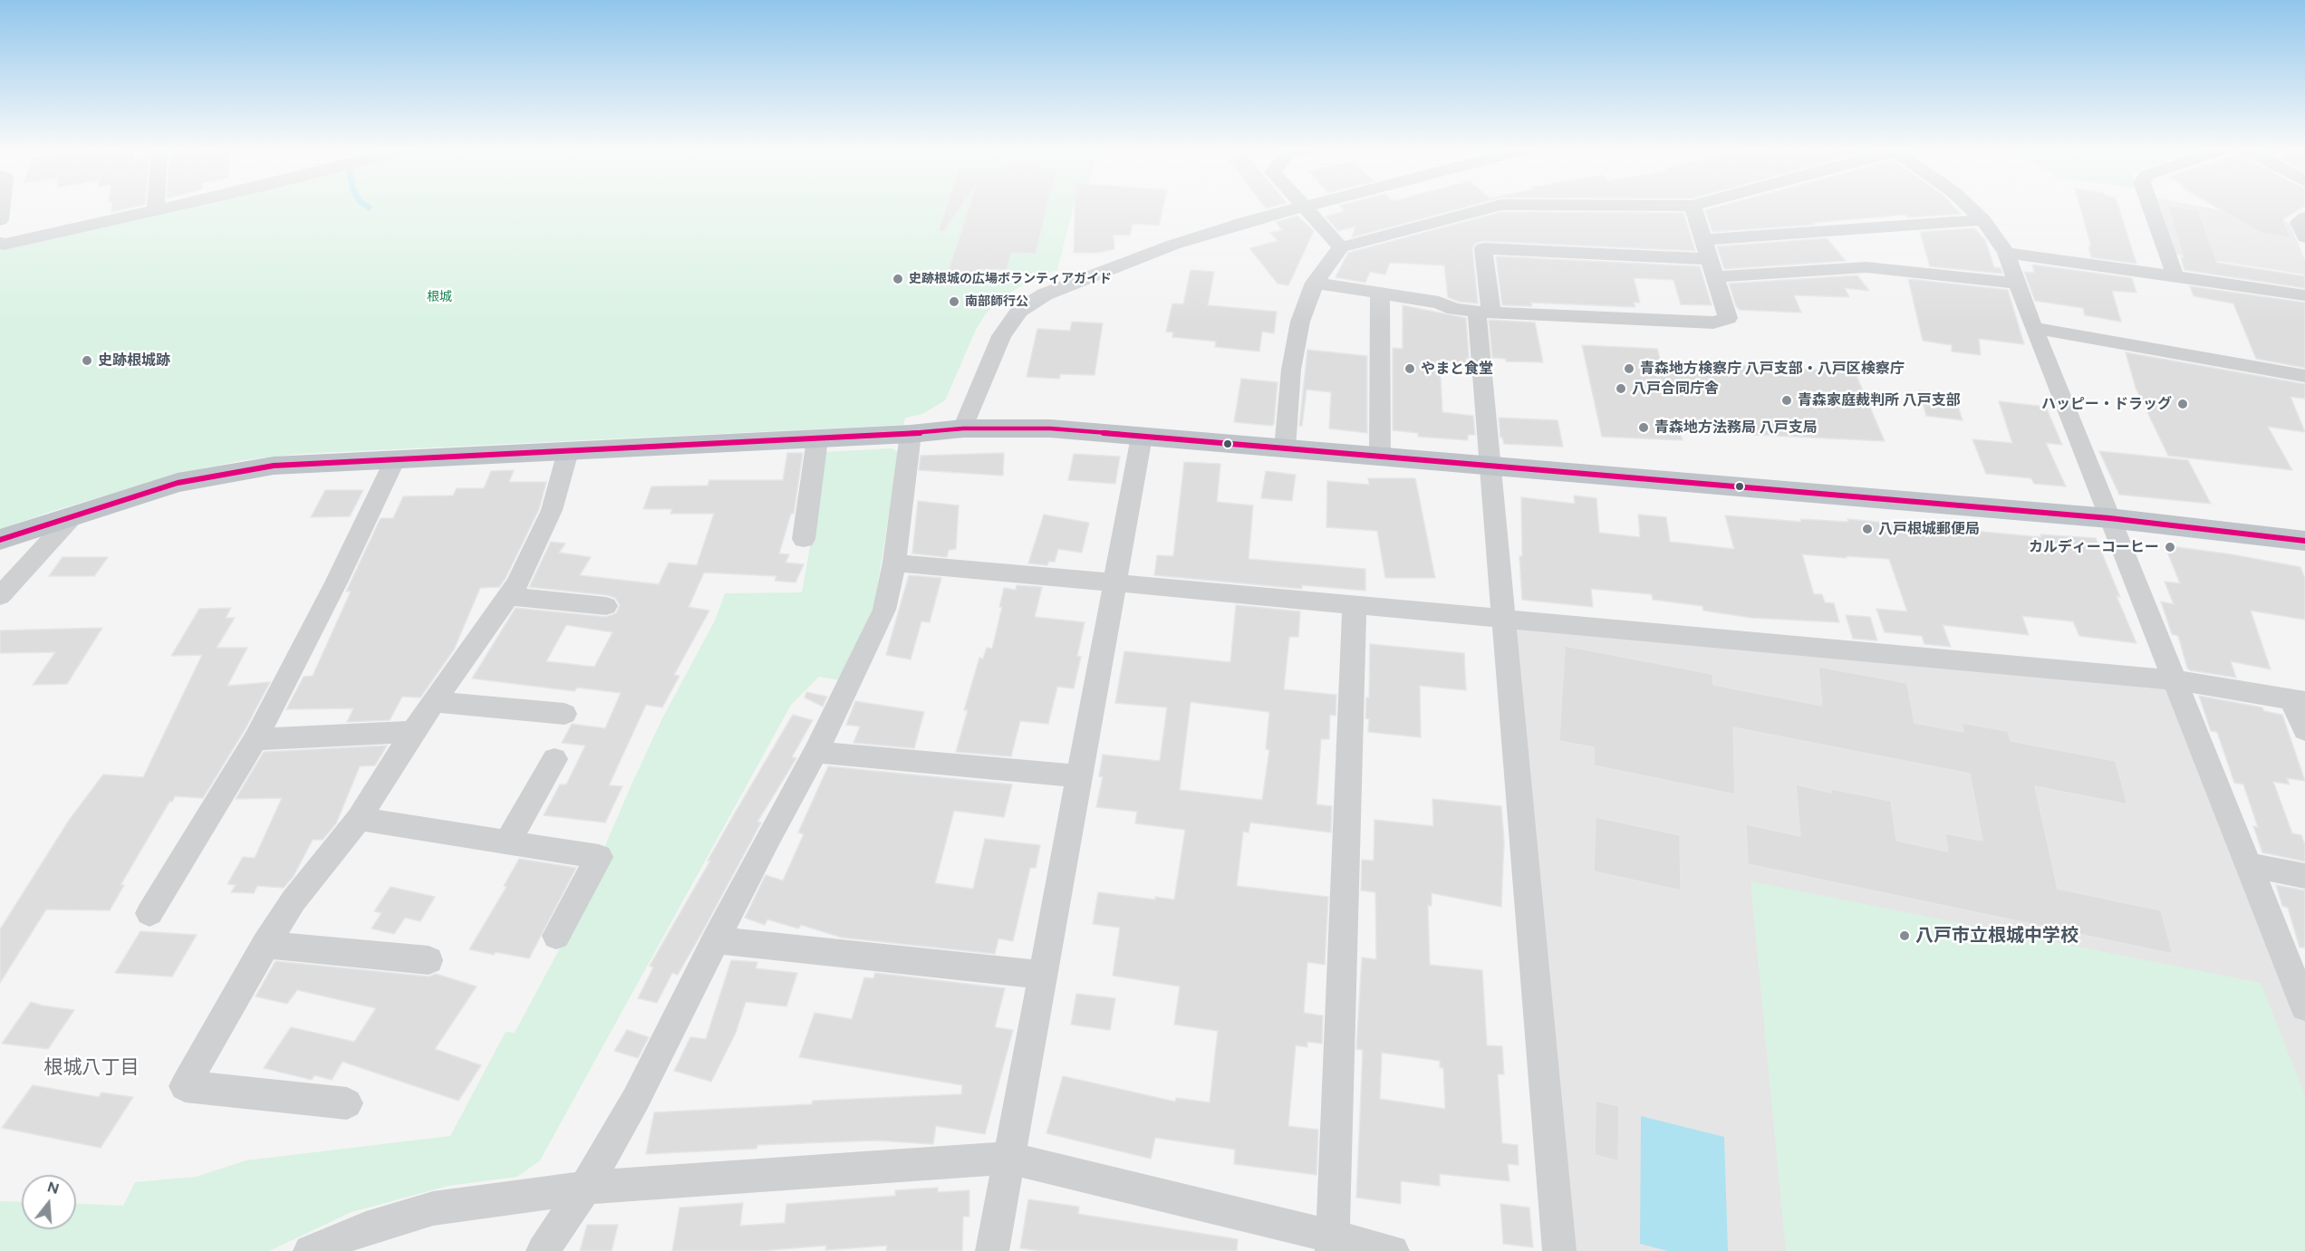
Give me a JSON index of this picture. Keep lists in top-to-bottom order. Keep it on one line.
{"districts":["根城八丁目"],"parks":["根城"],"places":["史跡根城の広場ボランティアガイド","南部師行公","史跡根城跡","やまと食堂","青森地方検察庁 八戸支部・八戸区検察庁","八戸合同庁舎","青森家庭裁判所 八戸支部","ハッピー・ドラッグ","青森地方法務局 八戸支局","八戸根城郵便局","カルディーコーヒー","八戸市立根城中学校"],"north":"top"}
